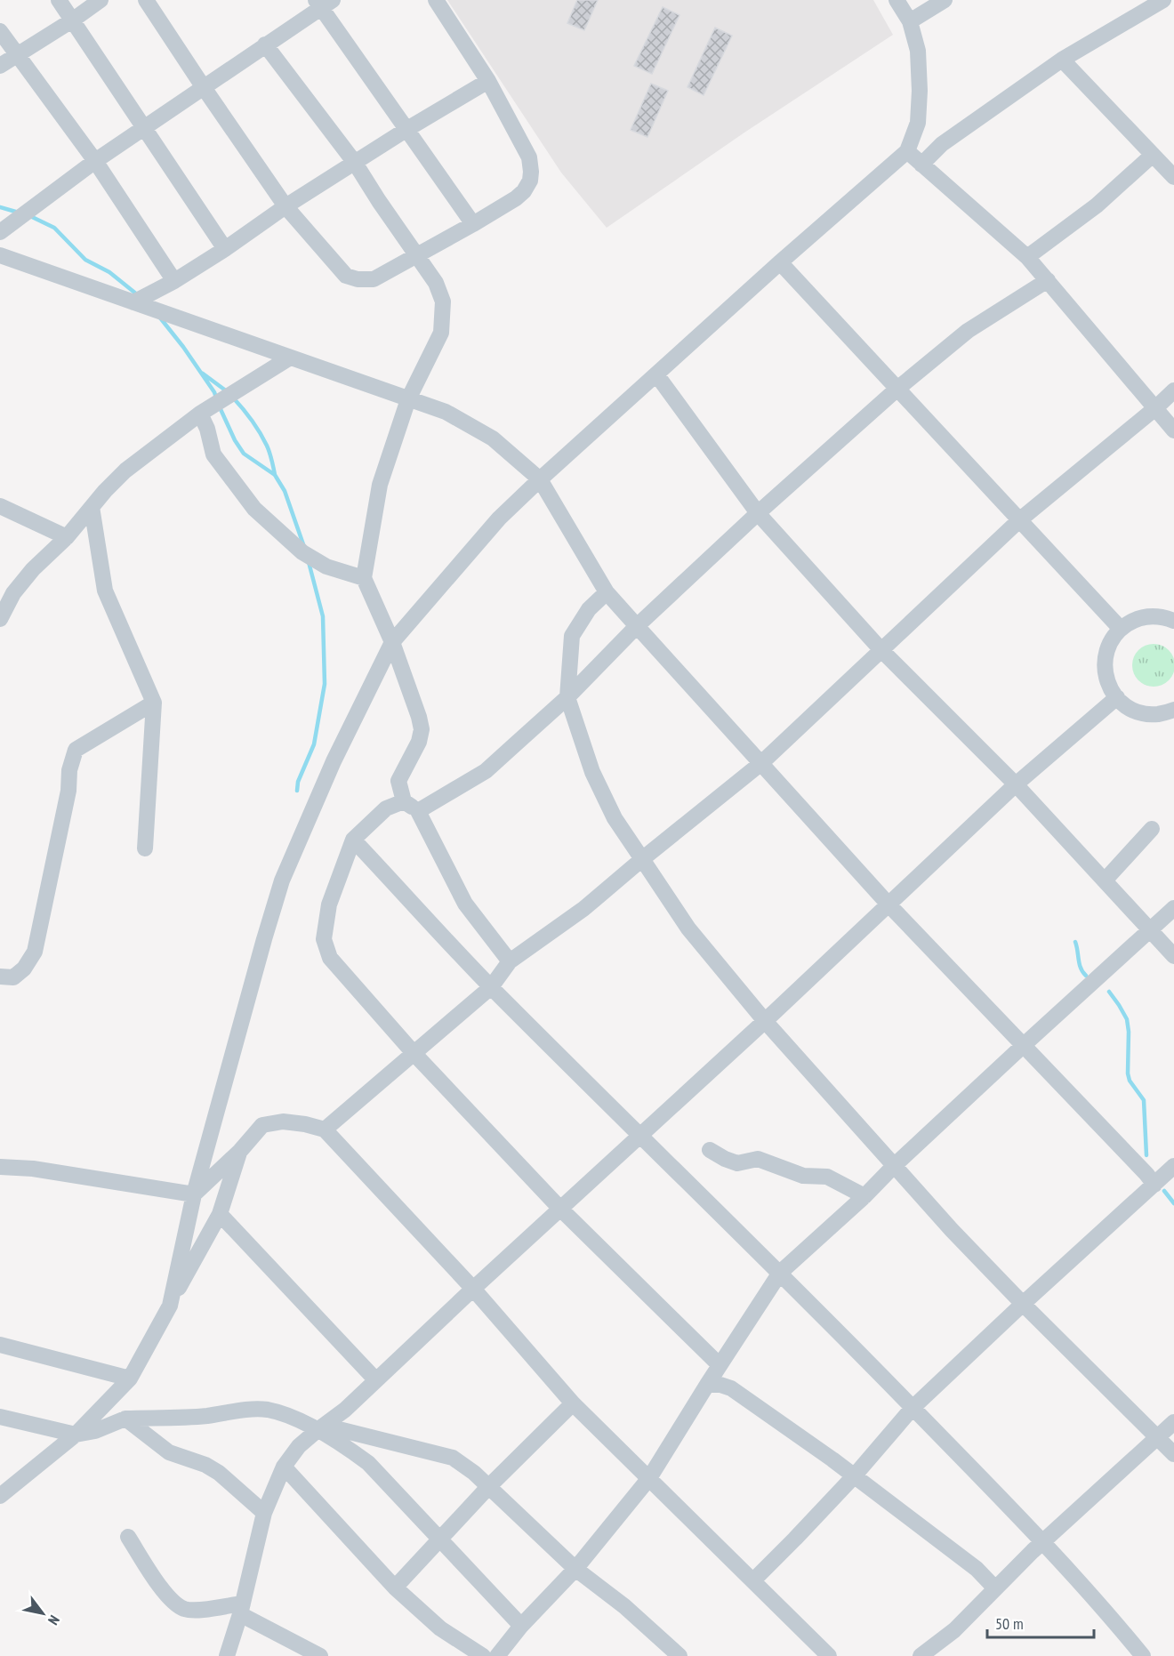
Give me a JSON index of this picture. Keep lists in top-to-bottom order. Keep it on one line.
{"scale_bar":"50 m","north":"bottom right"}
